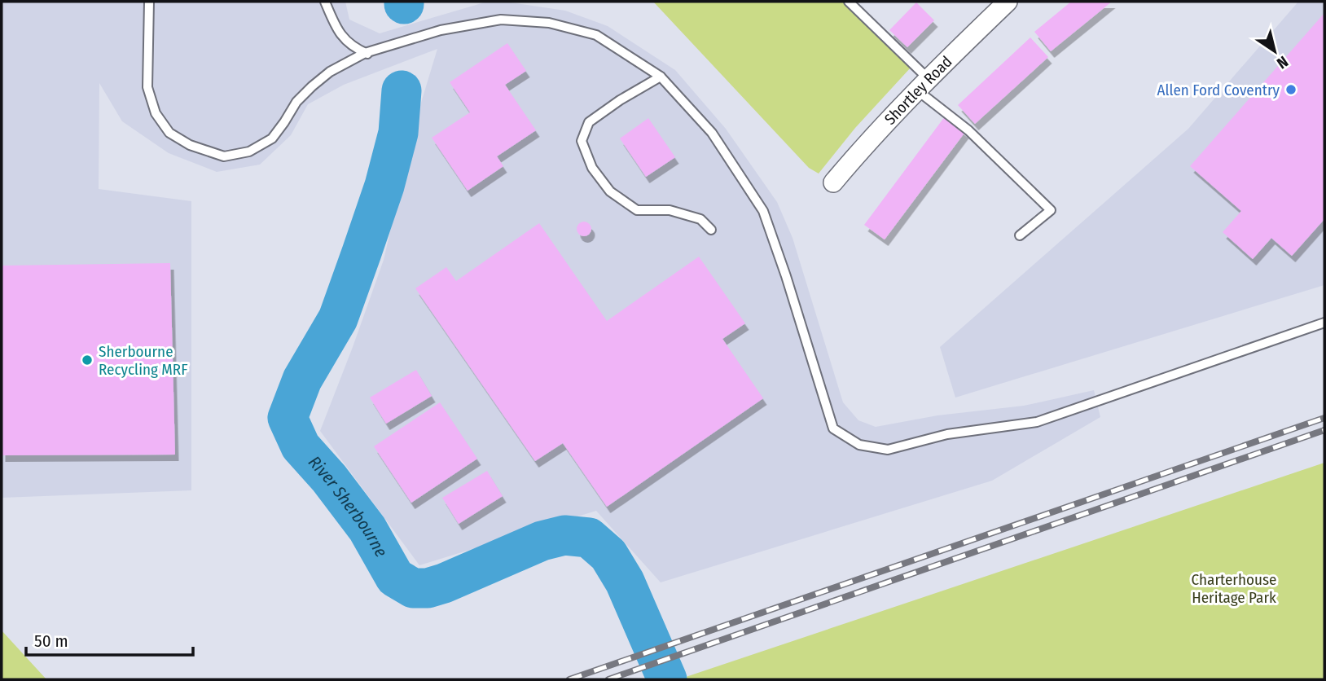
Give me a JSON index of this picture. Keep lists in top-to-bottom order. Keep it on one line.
{"streets":{"street":["Shortley Road"]},"water":["River Sherbourne"],"parks":["Charterhouse Heritage Park"],"places":["Allen Ford Coventry","Sherbourne Recycling MRF"],"scale_bar":"50 m","north":"bottom right"}
